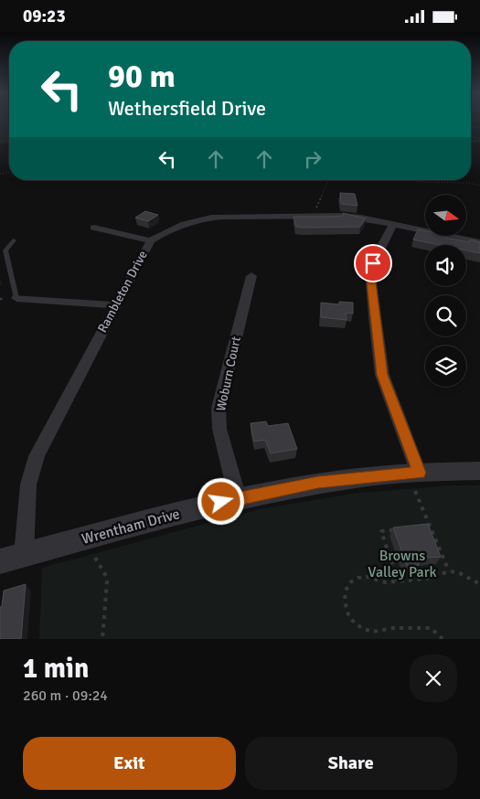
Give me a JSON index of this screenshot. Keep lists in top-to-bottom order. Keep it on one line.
{"streets":{"street":["Rambleton Drive","Woburn Court","Wrentham Drive"]},"crossings":[["Rambleton Drive","Wrentham Drive"],["Woburn Court","Wrentham Drive"]],"parks":["Browns Valley Park"],"north":"right","page":{"status":"09:23","turn":["90 m","Wethersfield Drive"],"heading":["1 min","260 m · 09:24"],"buttons":["Exit","Share"]}}
